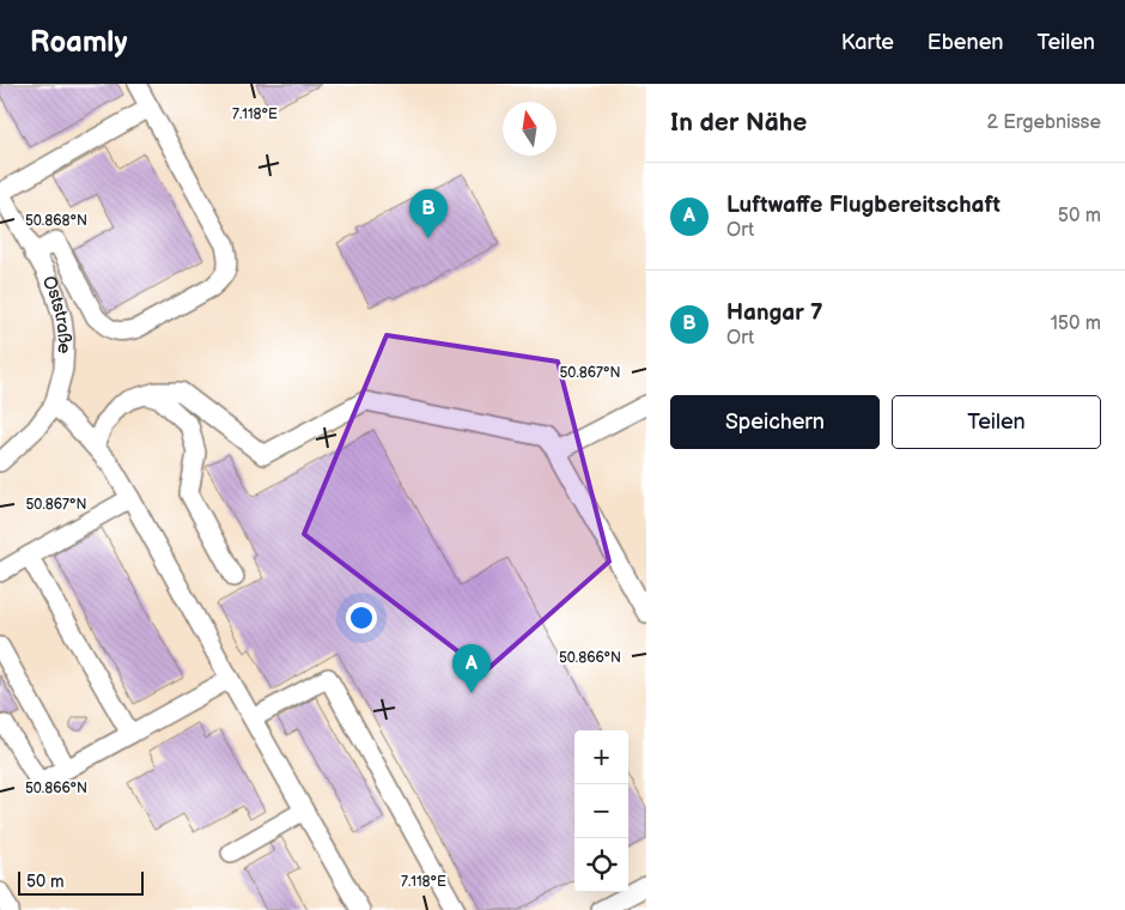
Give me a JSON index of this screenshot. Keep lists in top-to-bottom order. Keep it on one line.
{"streets":{"lane":["Oststraße"]},"scale_bar":"50 m","north":"top","page":{"header":"Roamly","nav":["Karte","Ebenen","Teilen"],"heading":["In der Nähe","2 Ergebnisse"],"list":[{"mark":"A","name":"Luftwaffe Flugbereitschaft","note":"Ort","value":"50 m"},{"mark":"B","name":"Hangar 7","note":"Ort","value":"150 m"}],"pins":["B","A"],"buttons":["Speichern","Teilen"],"map_buttons":["+","−"],"scale":"50 m"},"coordinates":["7.118°E","50.868°N","50.867°N","50.866°N"]}
